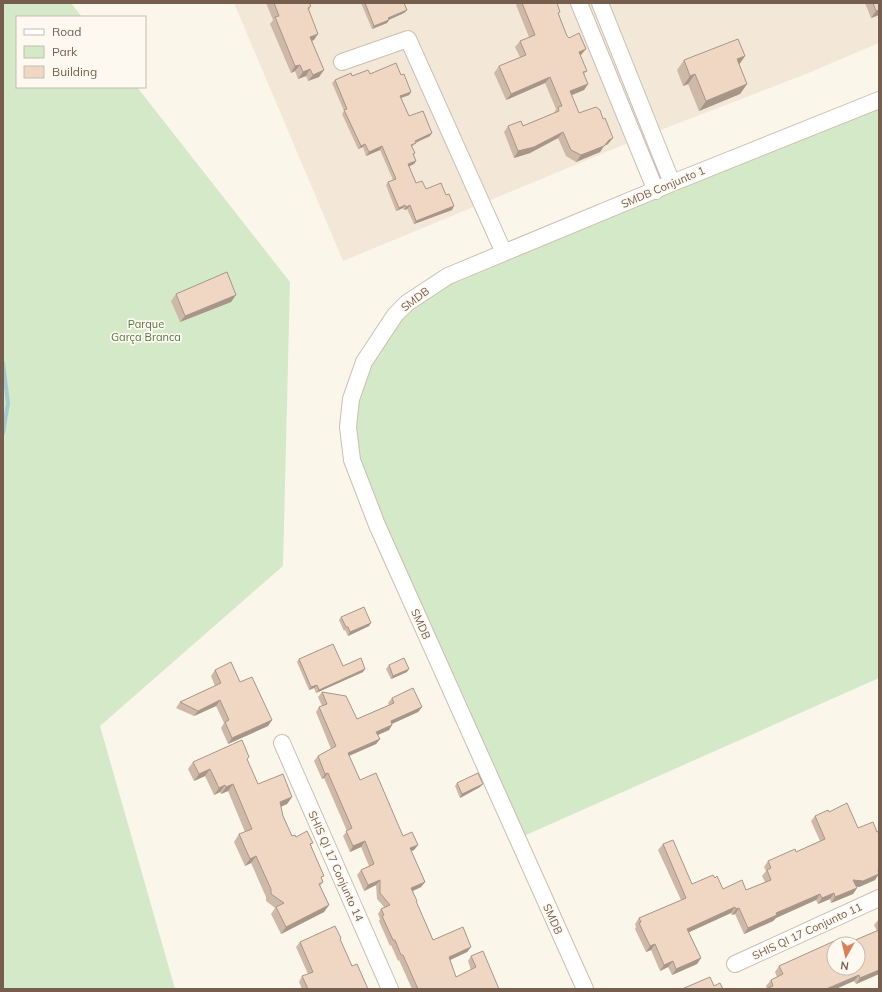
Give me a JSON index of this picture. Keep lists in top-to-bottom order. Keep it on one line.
{"streets":{"street":["SMDB Conjunto 1","SMDB","SHIS QI 17 Conjunto 14","SHIS QI 17 Conjunto 11"]},"crossings":[["SMDB Conjunto 1","SMDB"]],"parks":["Parque Garça Branca"],"legend":["Road","Park","Building"],"north":"bottom"}
